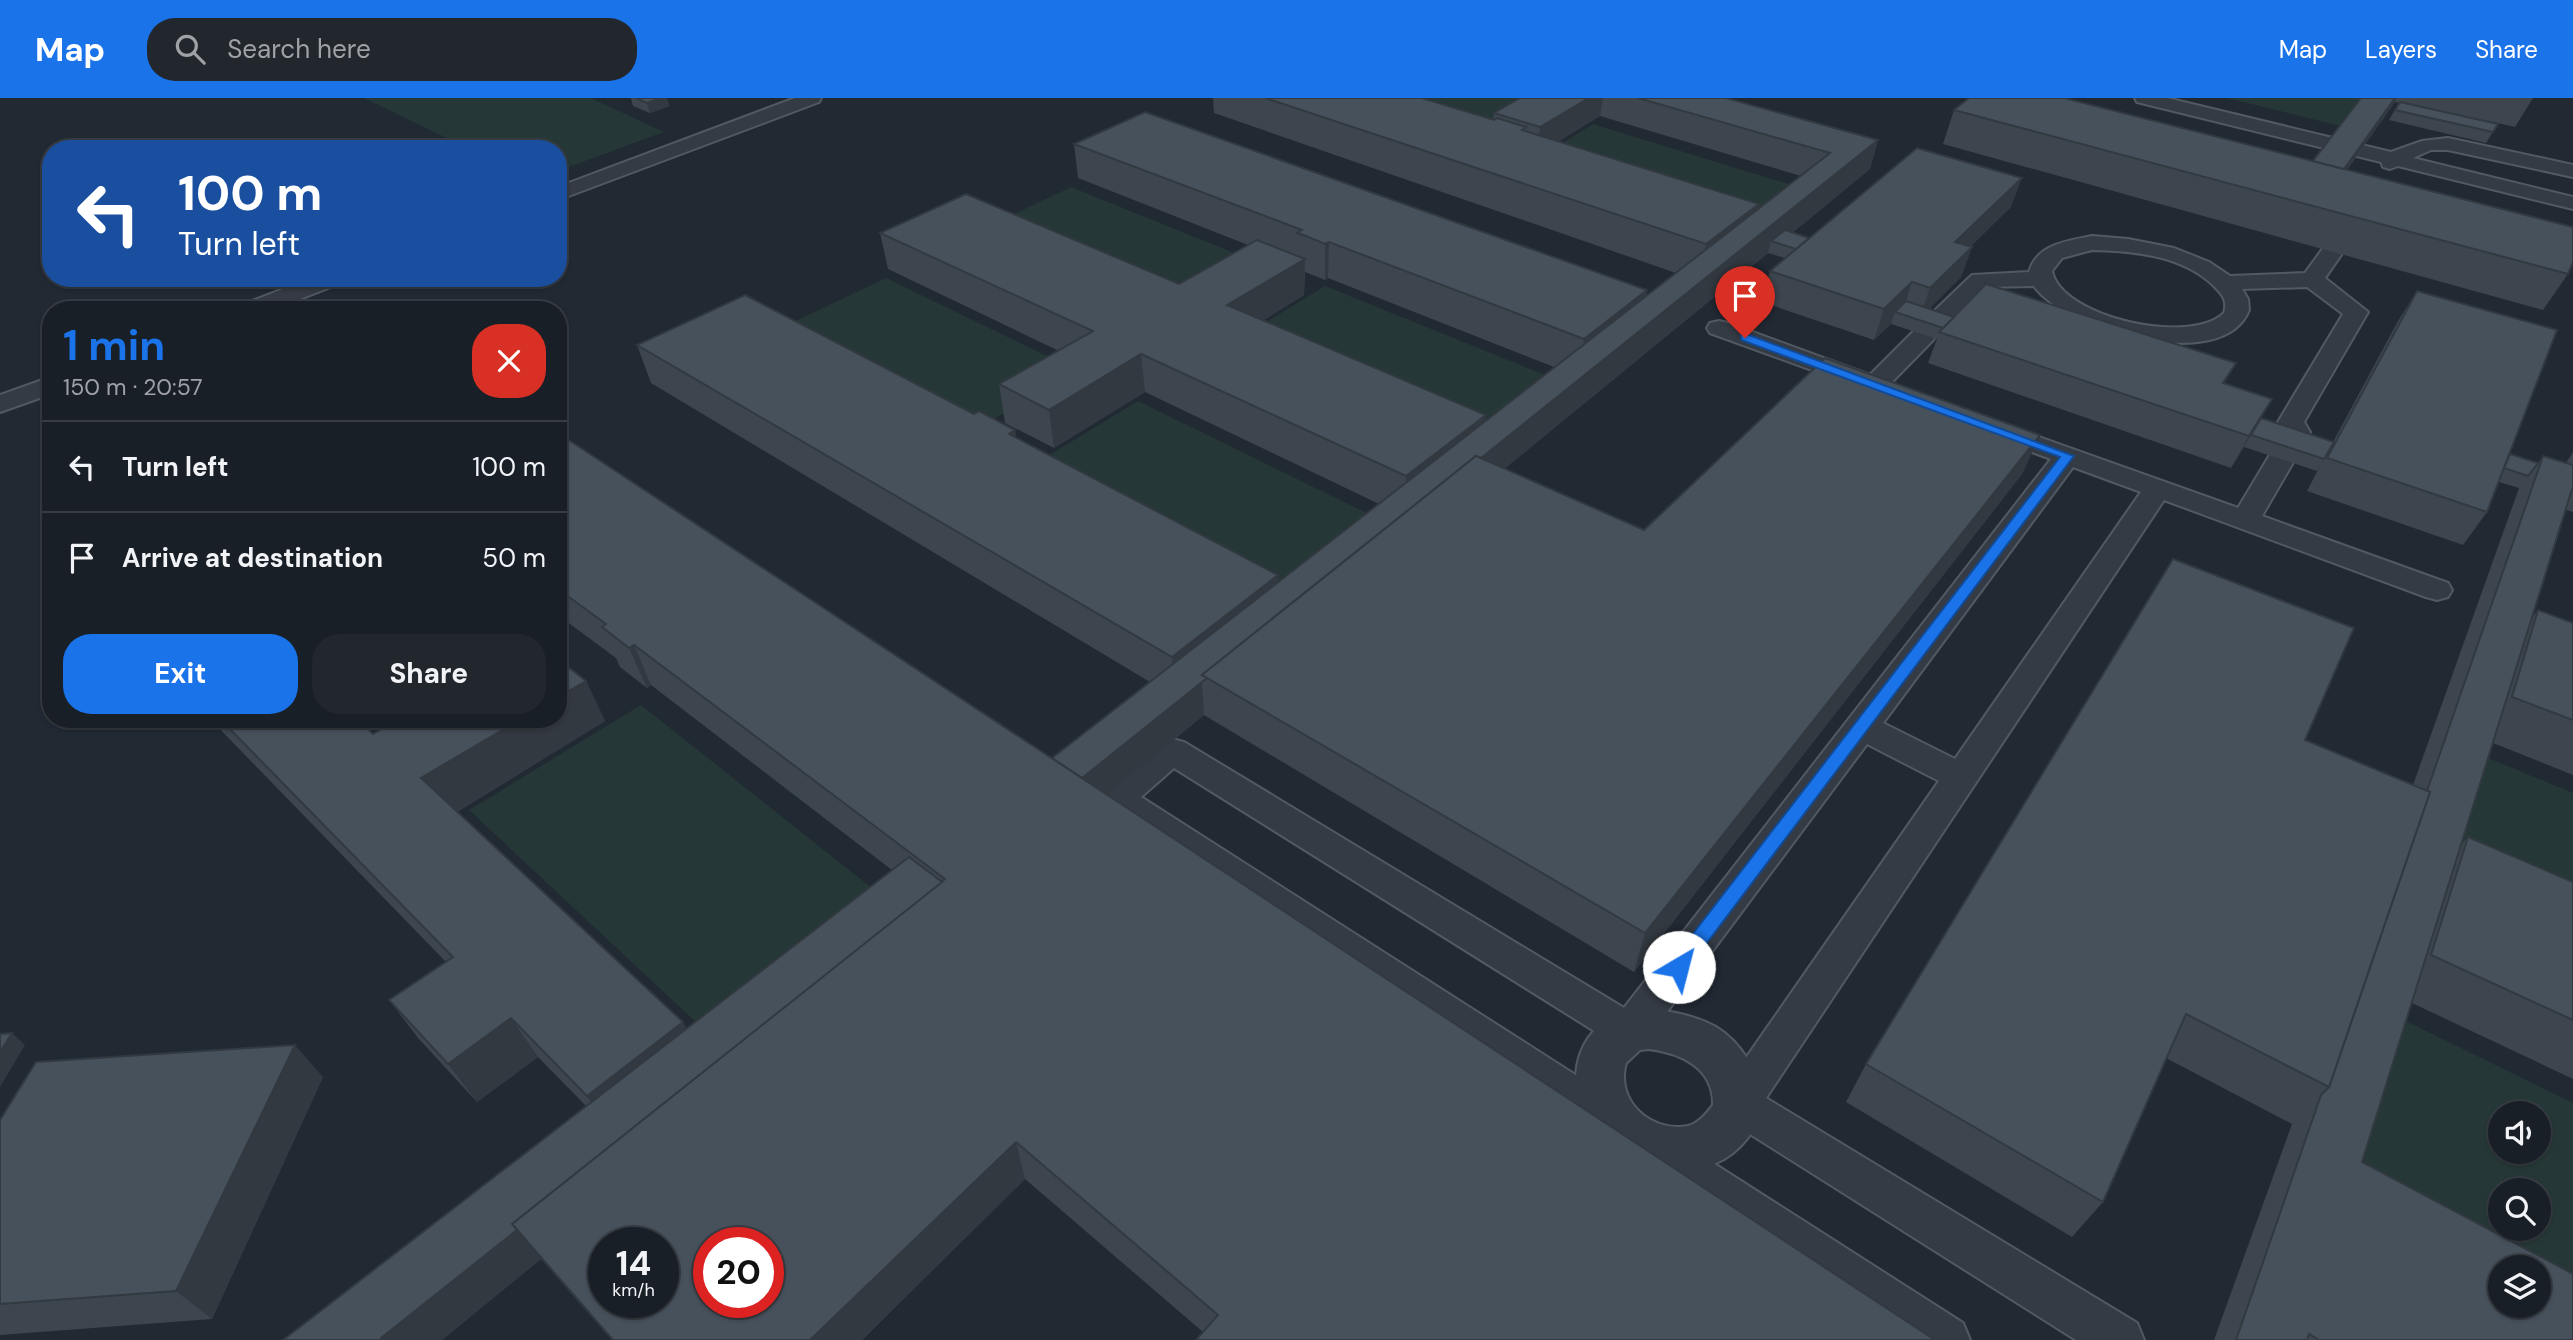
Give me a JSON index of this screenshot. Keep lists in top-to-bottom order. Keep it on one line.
{"page":{"header":"Map","search":"Search here","nav":["Map","Layers","Share"],"turn":["100 m","Turn left"],"heading":["1 min","150 m · 20:57"],"list":[{"name":"Turn left","value":"100 m"},{"name":"Arrive at destination","value":"50 m"}],"buttons":["Exit","Share"],"speed":"14 km/h","limit":"20"}}
